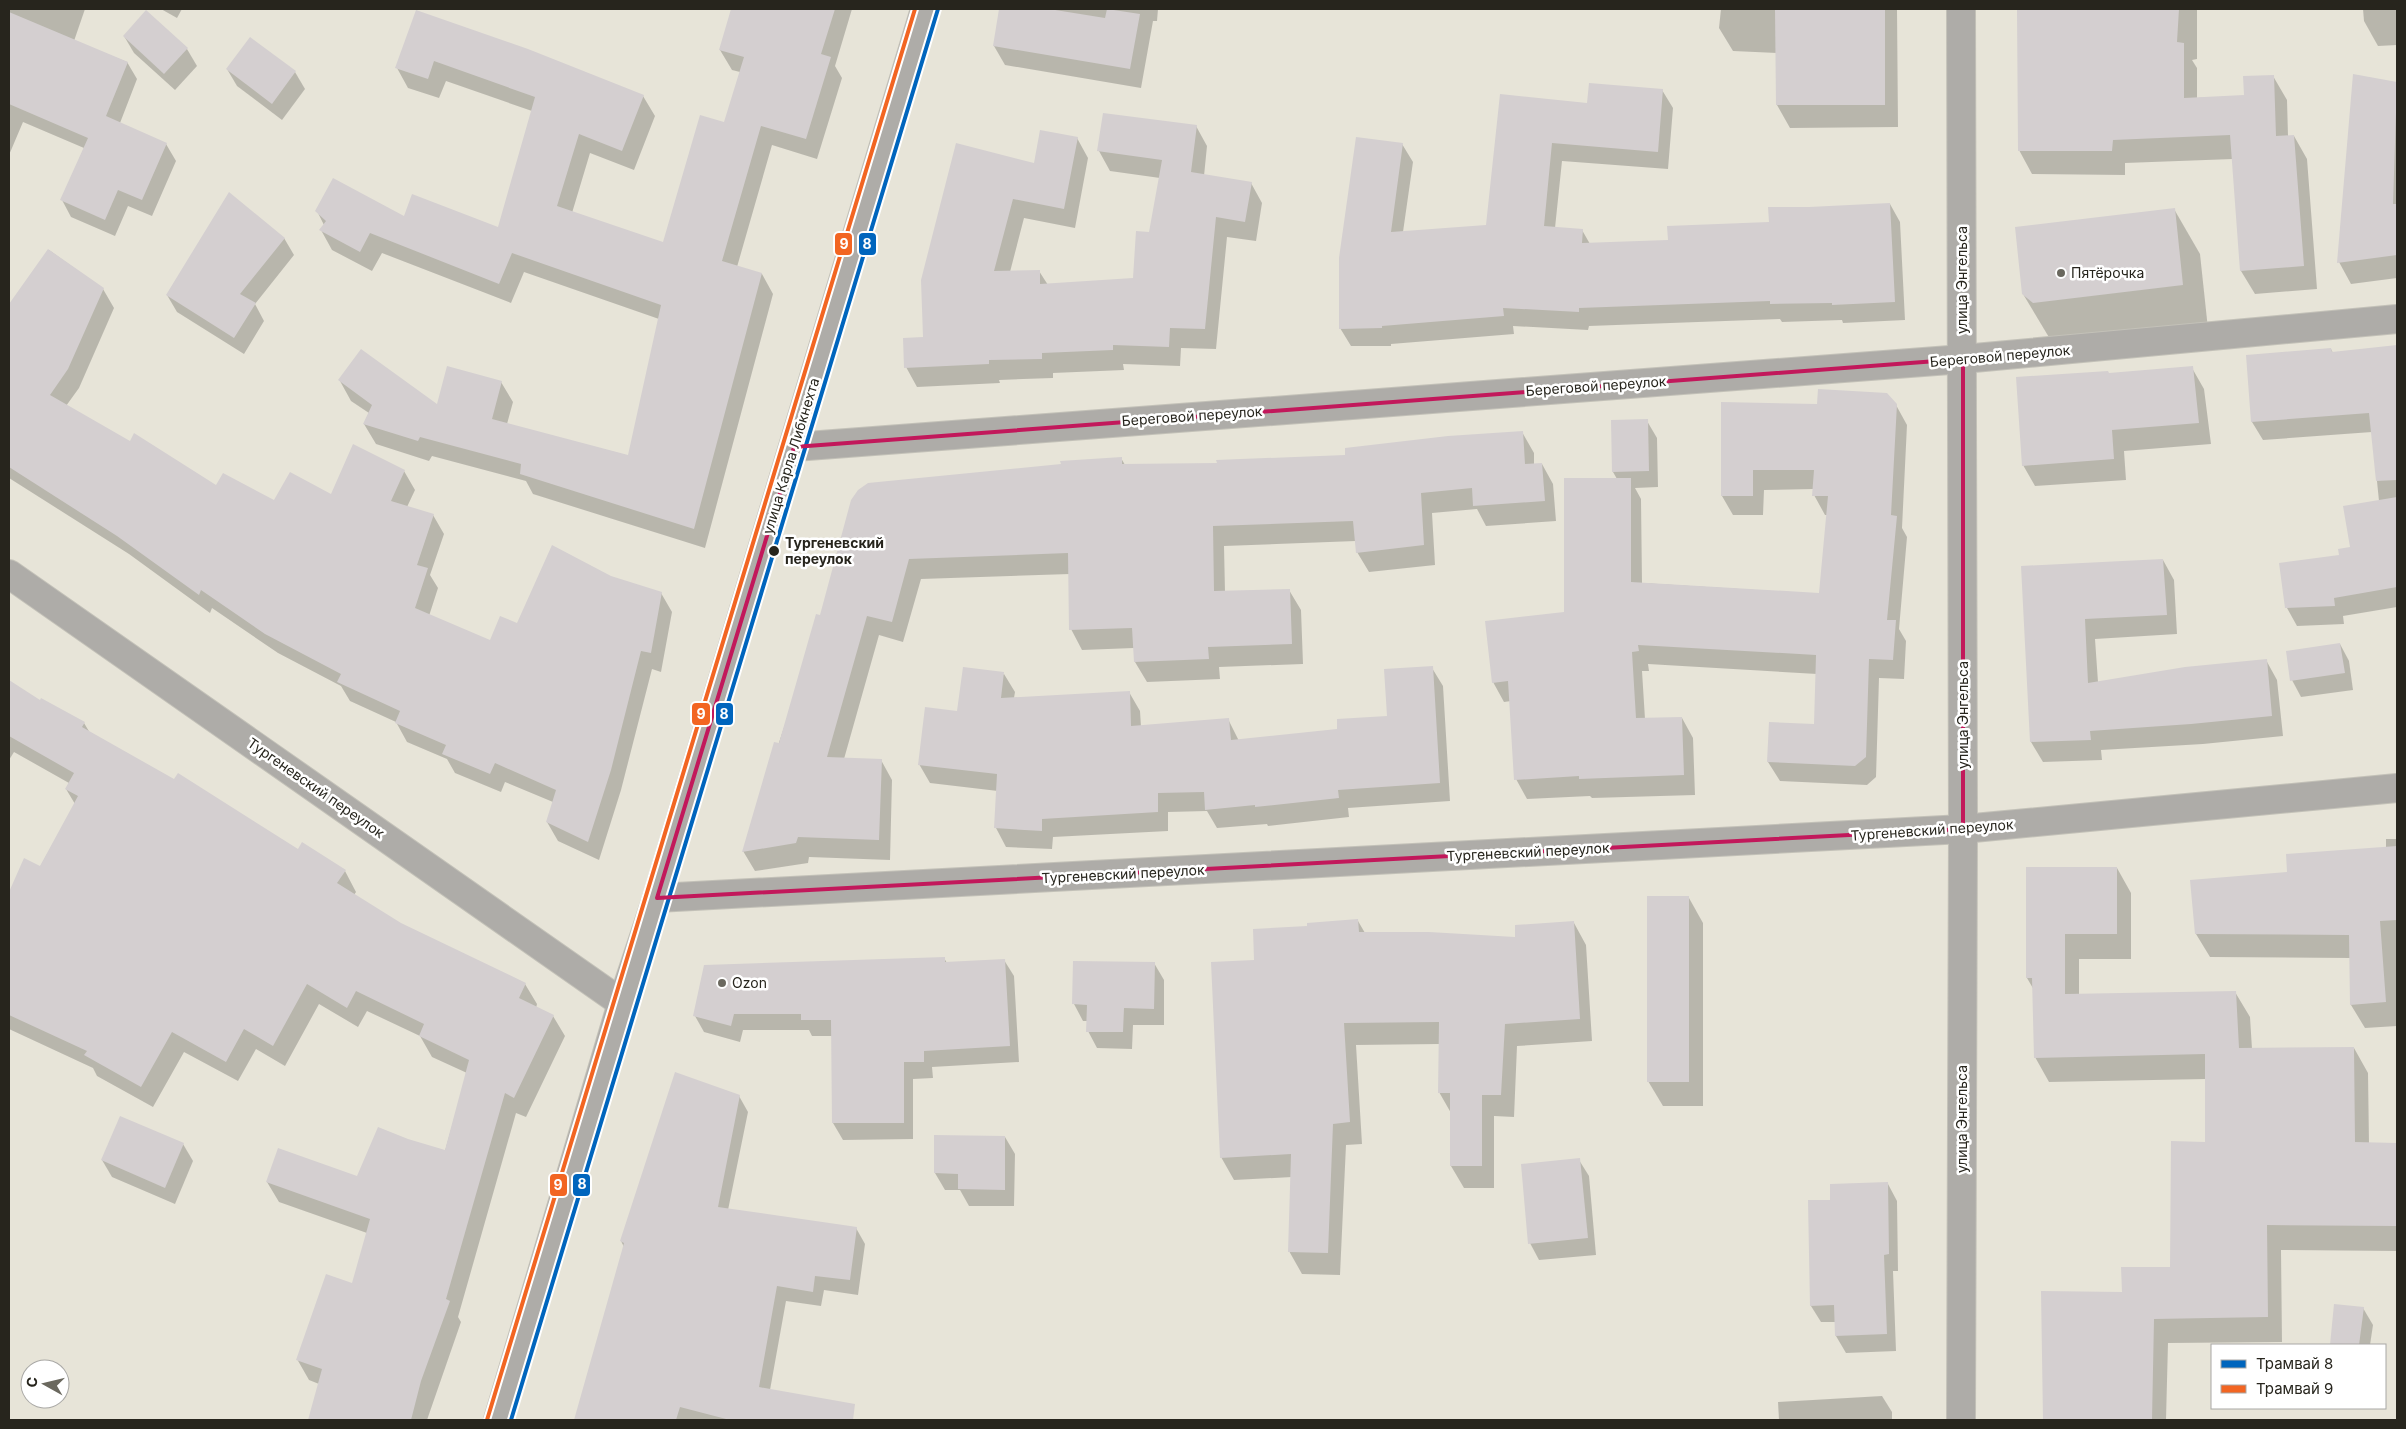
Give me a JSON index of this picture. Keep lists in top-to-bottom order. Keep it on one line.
{"streets":{"street":["улица Энгельса","Береговой переулок","улица Карла Либкнехта","Тургеневский переулок"]},"crossings":[["улица Энгельса","Береговой переулок"],["улица Энгельса","Тургеневский переулок"],["Береговой переулок","улица Карла Либкнехта"],["улица Карла Либкнехта","Тургеневский переулок"]],"places":["Пятёрочка","Тургеневский переулок","Ozon"],"lines":["tram line 8","tram line 9"],"legend":["Трамвай 8","Трамвай 9"],"north":"left"}
